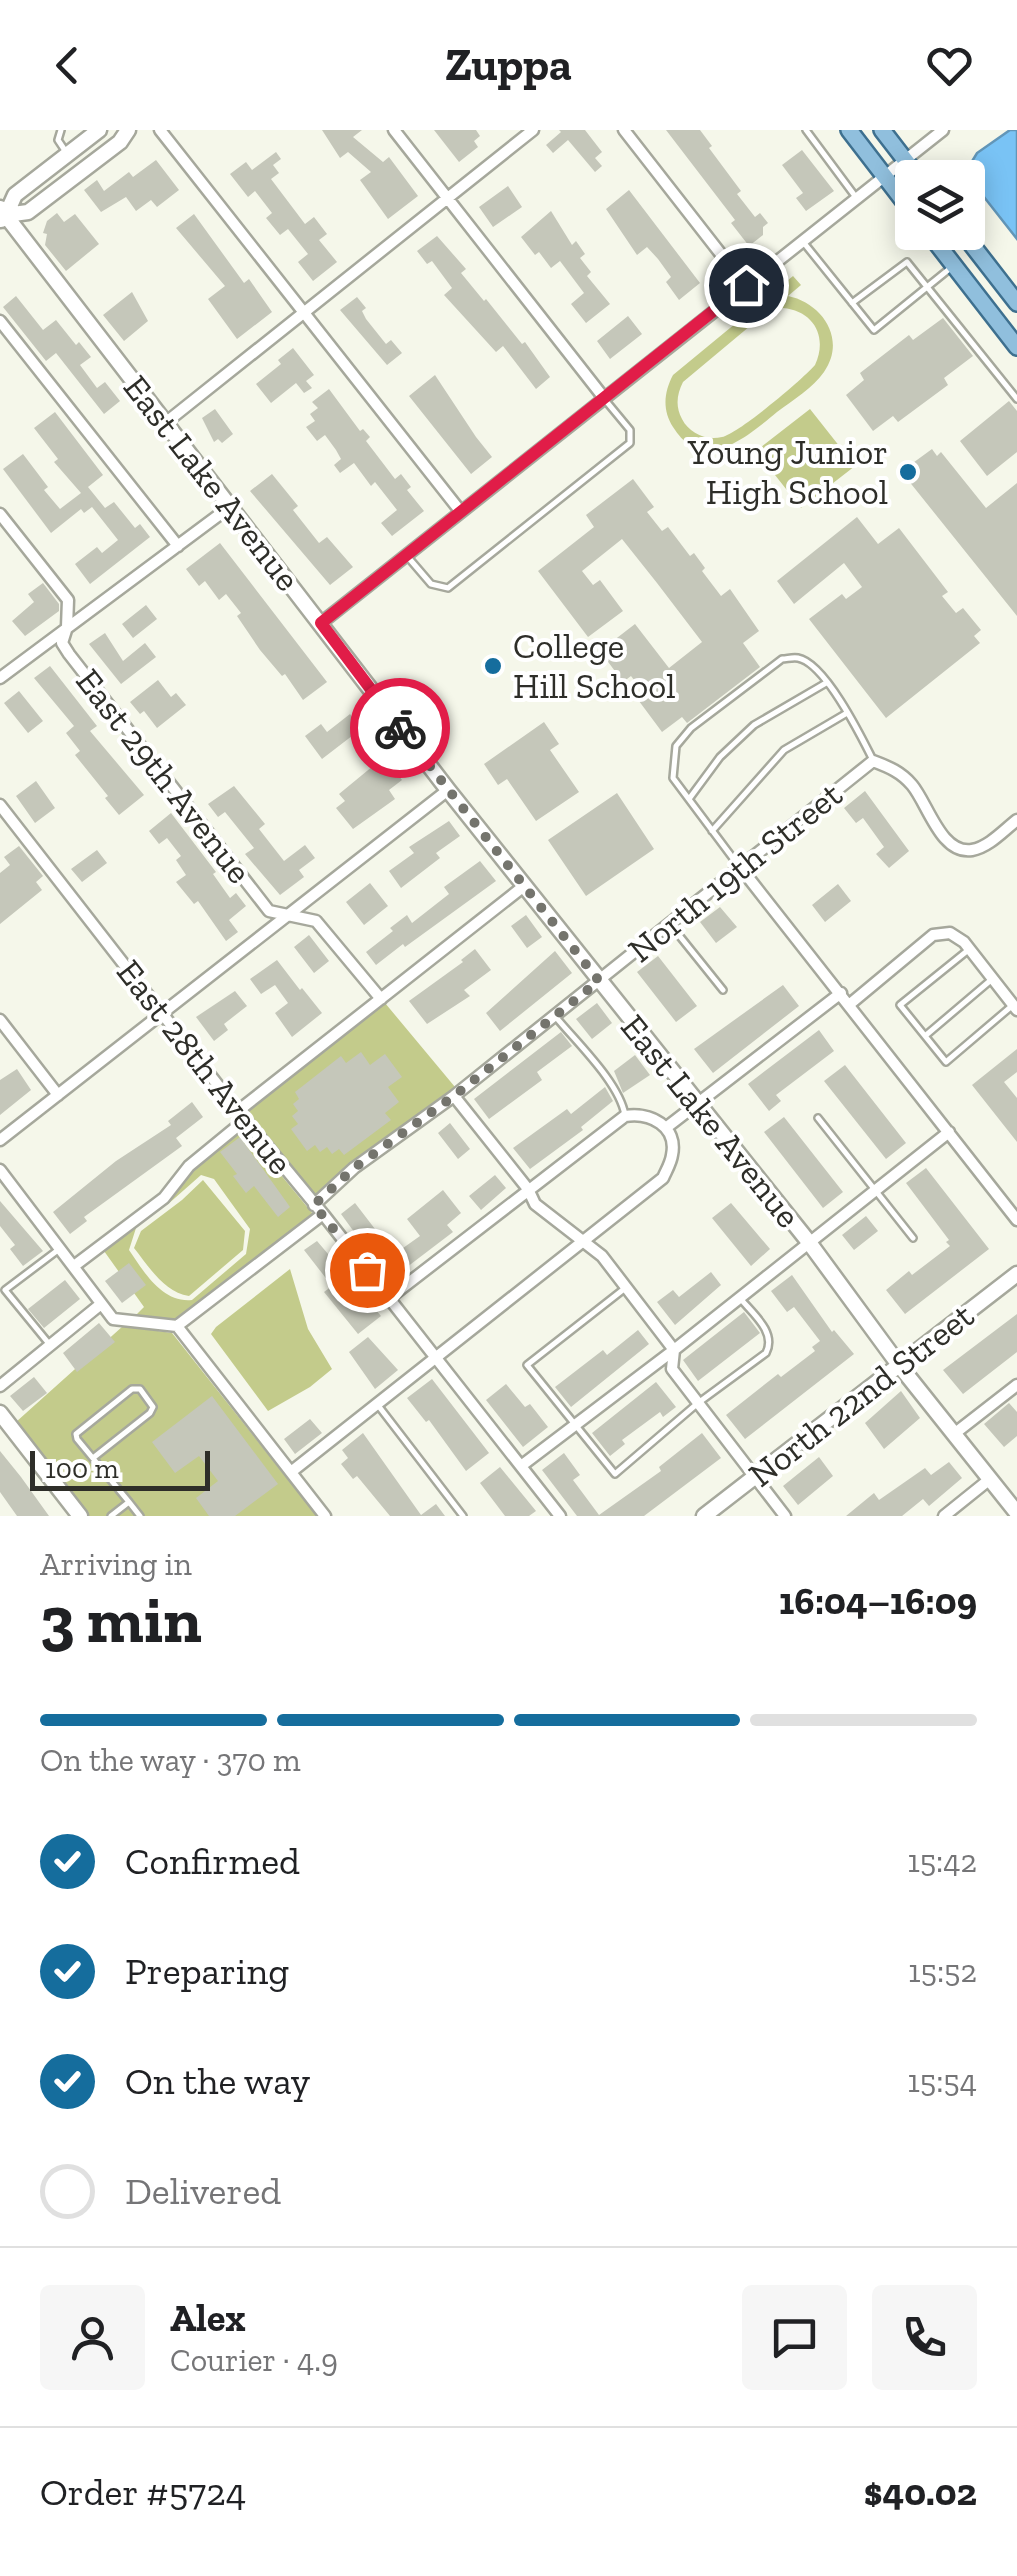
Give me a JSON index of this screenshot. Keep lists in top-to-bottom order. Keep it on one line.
{"streets":{"street":["East Lake Avenue","East 29th Avenue","North 19th Street","East 28th Avenue","North 22nd Street"]},"crossings":[["East Lake Avenue","North 19th Street"],["East Lake Avenue","North 22nd Street"],["North 19th Street","East 28th Avenue"]],"places":["Young Junior High School","College Hill School"],"scale_bar":"100 m","page":{"header":"Zuppa","scale":"100 m","heading":["3 min","Arriving in","16:04–16:09"],"panel":["Alex","Courier · 4.9","Order #5724","$40.02"],"bar":"On the way · 370 m","list":[["Confirmed","15:42"],["Preparing","15:52"],["On the way","15:54"],"Delivered"]}}
